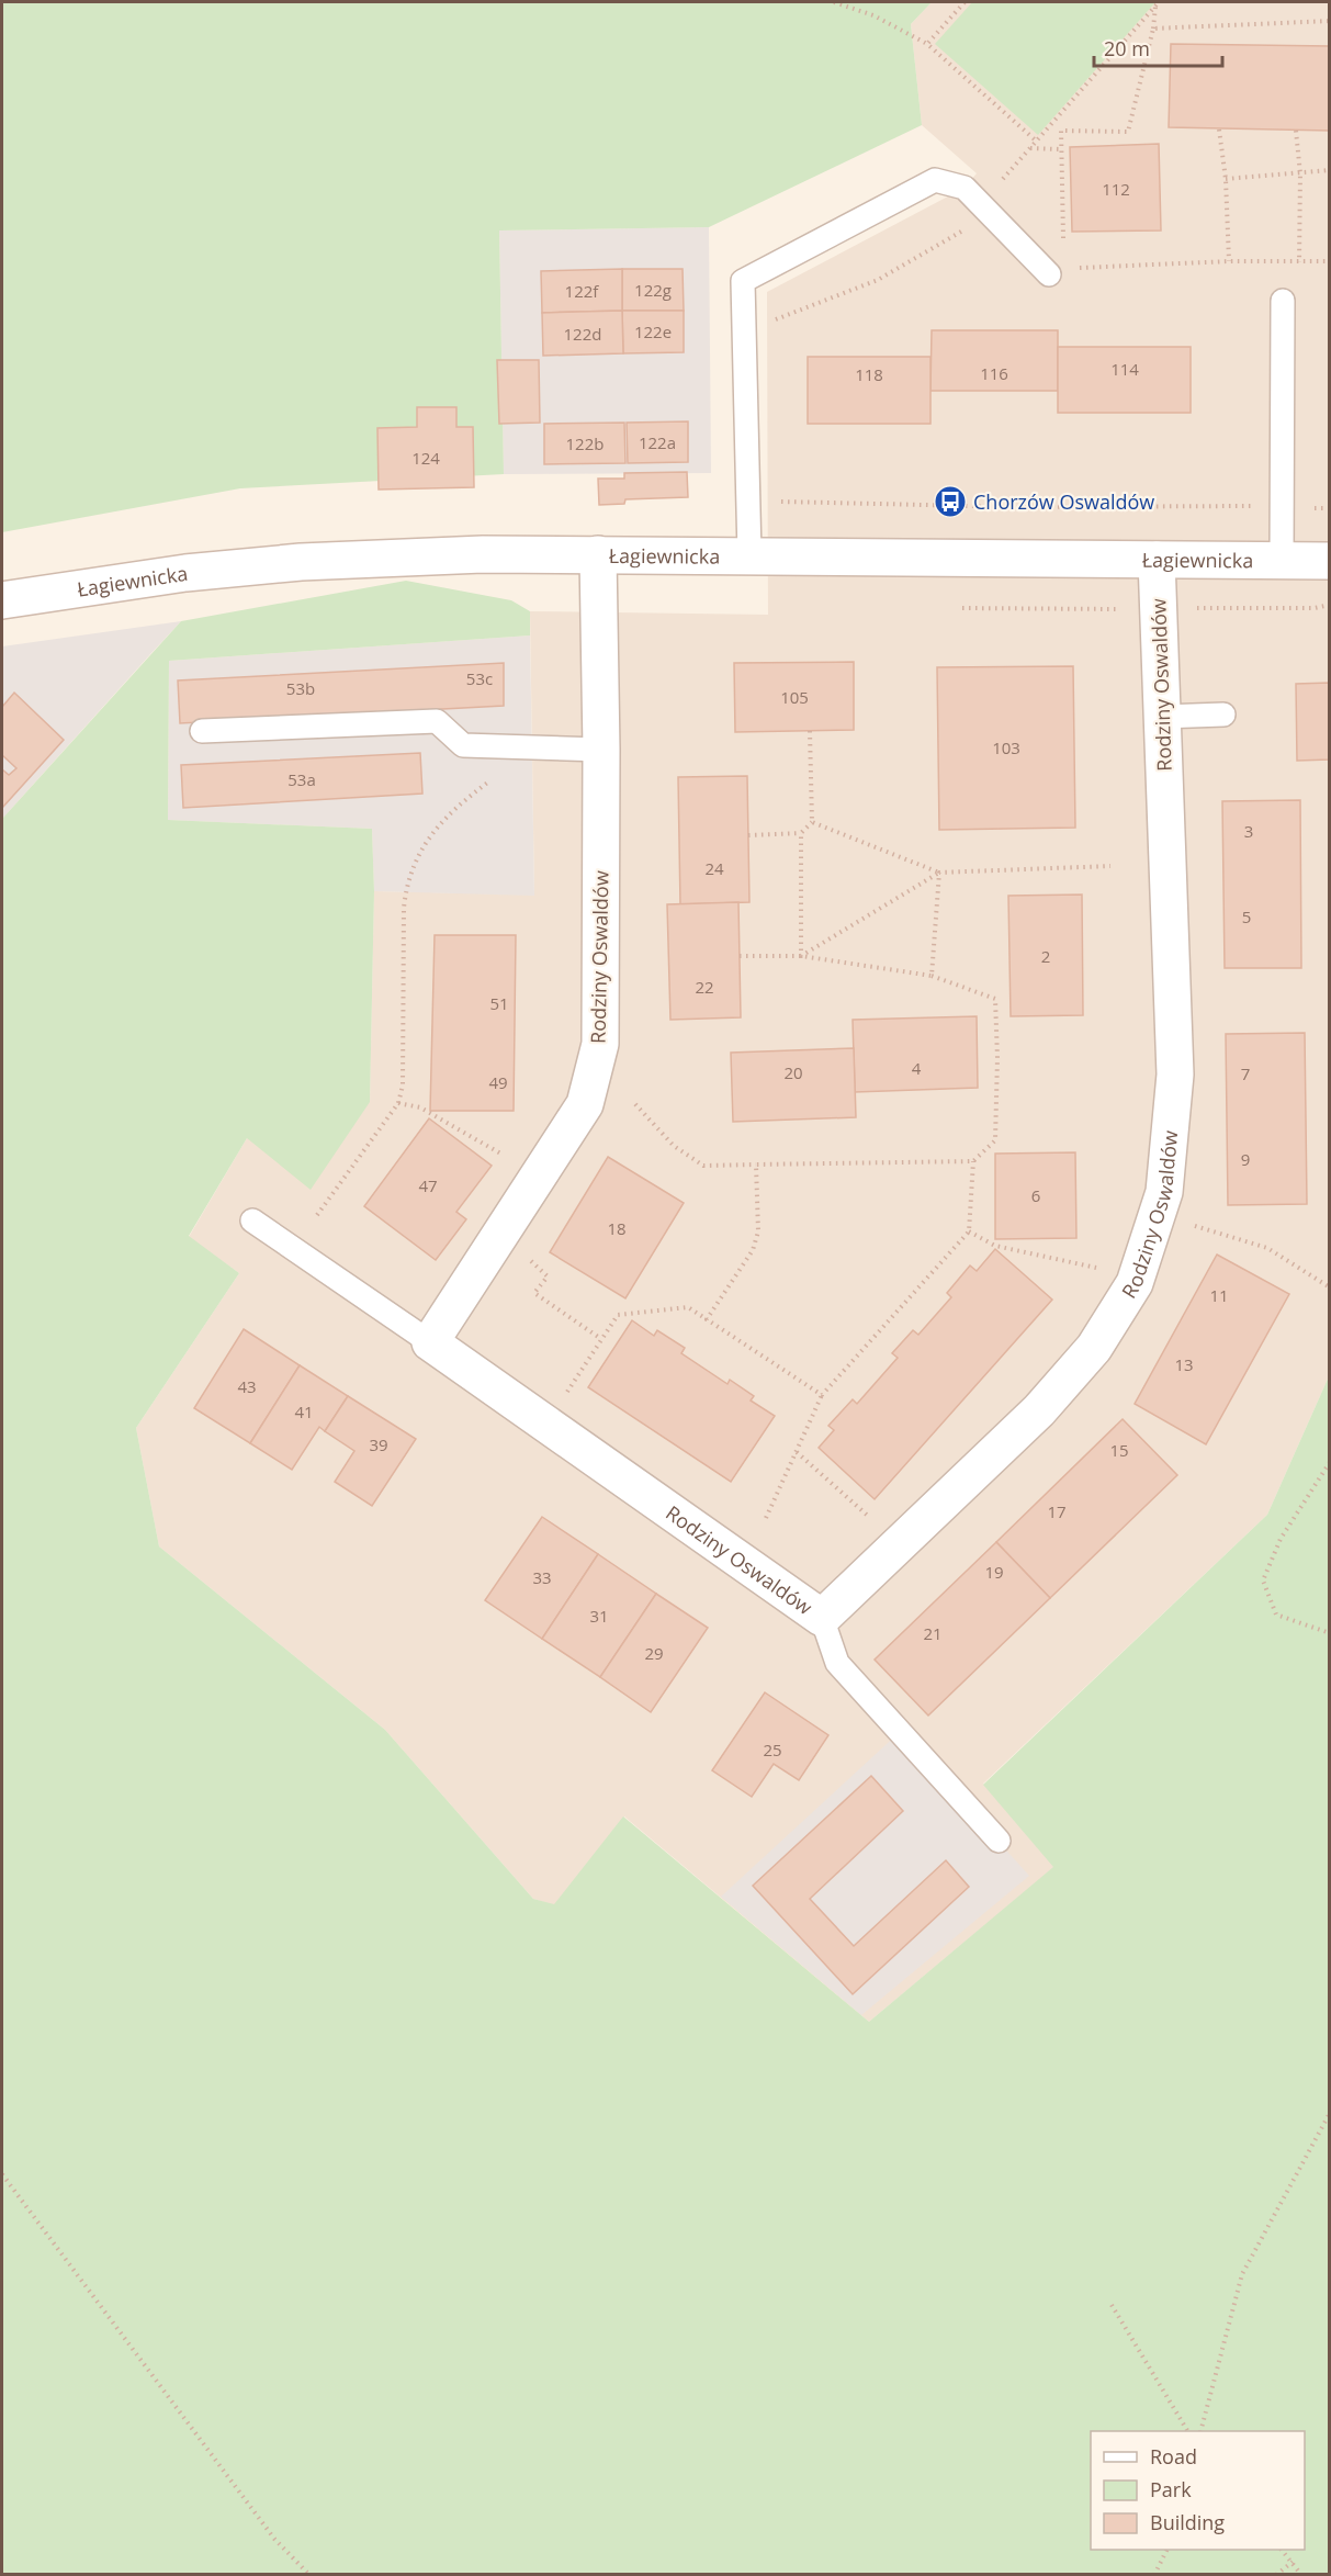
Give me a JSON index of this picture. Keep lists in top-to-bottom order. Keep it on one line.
{"streets":{"street":["Łagiewnicka","Rodziny Oswaldów"]},"crossings":[["Łagiewnicka","Rodziny Oswaldów"]],"places":{"bus stop":["Chorzów Oswaldów"]},"house_numbers":["112","122g","122f","122e","122d","114","116","118","122a","122b","124","53c","53b","105","103","53a","3","24","5","2","22","51","4","20","7","49","9","47","6","18","11","13","43","41","39","15","17","19","33","31","21","29","25"],"legend":["Road","Park","Building"],"scale_bar":"20 m"}
